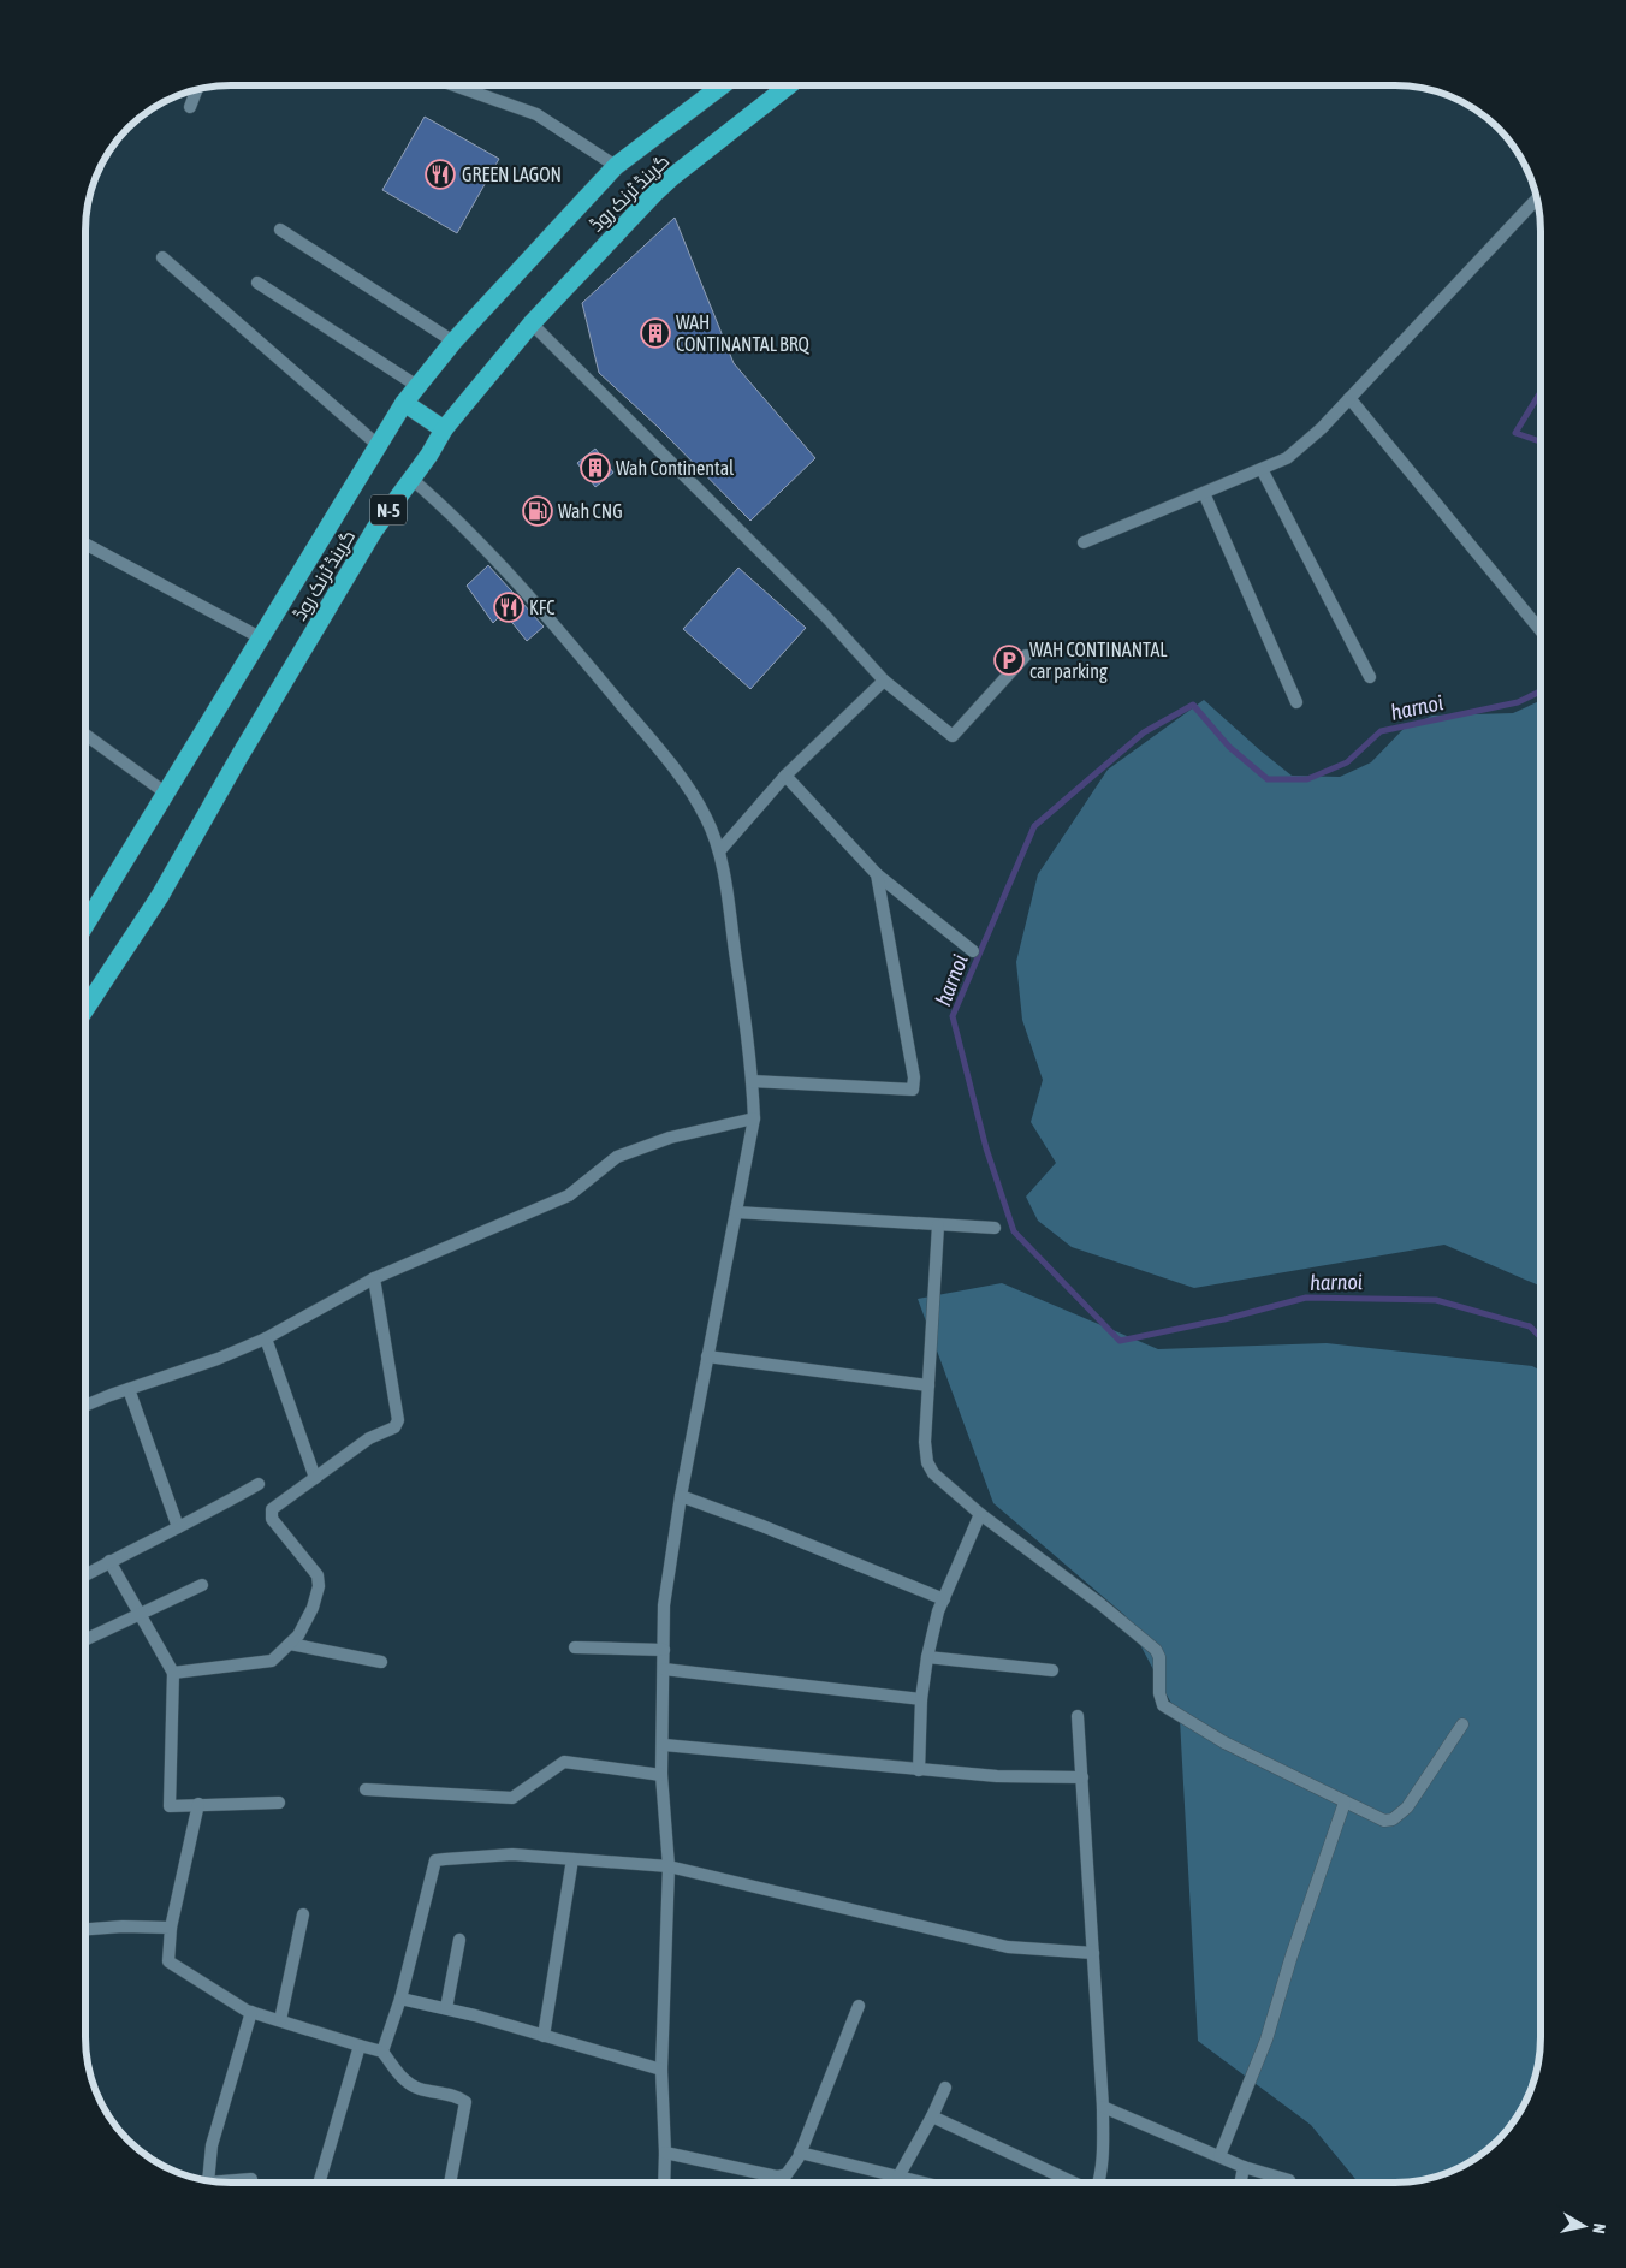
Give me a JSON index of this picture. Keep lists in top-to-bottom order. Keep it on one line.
{"streets":{"highway":["گرینڈ ٹرنک روڈ","N-5"]},"water":["harnoi"],"places":{"restaurant":["GREEN LAGON","KFC"],"building":["WAH CONTINANTAL BRQ","Wah Continental"],"fuel station":["Wah CNG"],"parking":["WAH CONTINANTAL car parking"]},"north":"right"}
